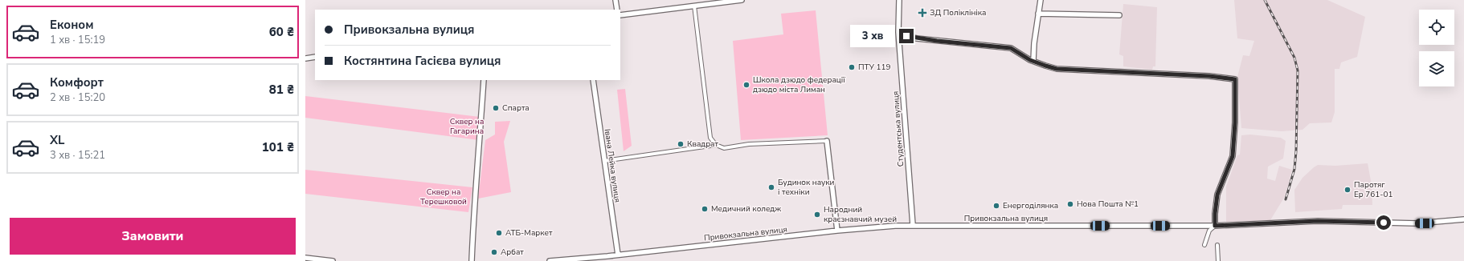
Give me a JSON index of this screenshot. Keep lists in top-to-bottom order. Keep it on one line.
{"streets":{"street":["Студентська вулиця","Івана Лейка вулиця","Привокзальна вулиця"]},"crossings":[["Студентська вулиця","Привокзальна вулиця"],["Івана Лейка вулиця","Привокзальна вулиця"]],"parks":["Сквер на Гагарина","Сквер на Терешковой"],"places":{"health":["ЗД Поліклініка"],"other":["ПТУ 119","Школа дзюдо федерації дзюдо міста Лиман","Спарта","Квадрат","Будинок науки і техніки","Паротяг Ер 761-01","Нова Пошта №1","Енергоділянка","Медичний коледж","Народний краєзнавчий музей","АТБ-Маркет","Арбат"]},"page":{"list":[{"name":"Економ","note":"1 хв · 15:19","value":"60 ₴"},{"name":"Комфорт","note":"2 хв · 15:20","value":"81 ₴"},{"name":"XL","note":"3 хв · 15:21","value":"101 ₴"}],"banner":["Привокзальна вулиця","Костянтина Гасієва вулиця"],"bubble":"3 хв","buttons":"Замовити"}}
